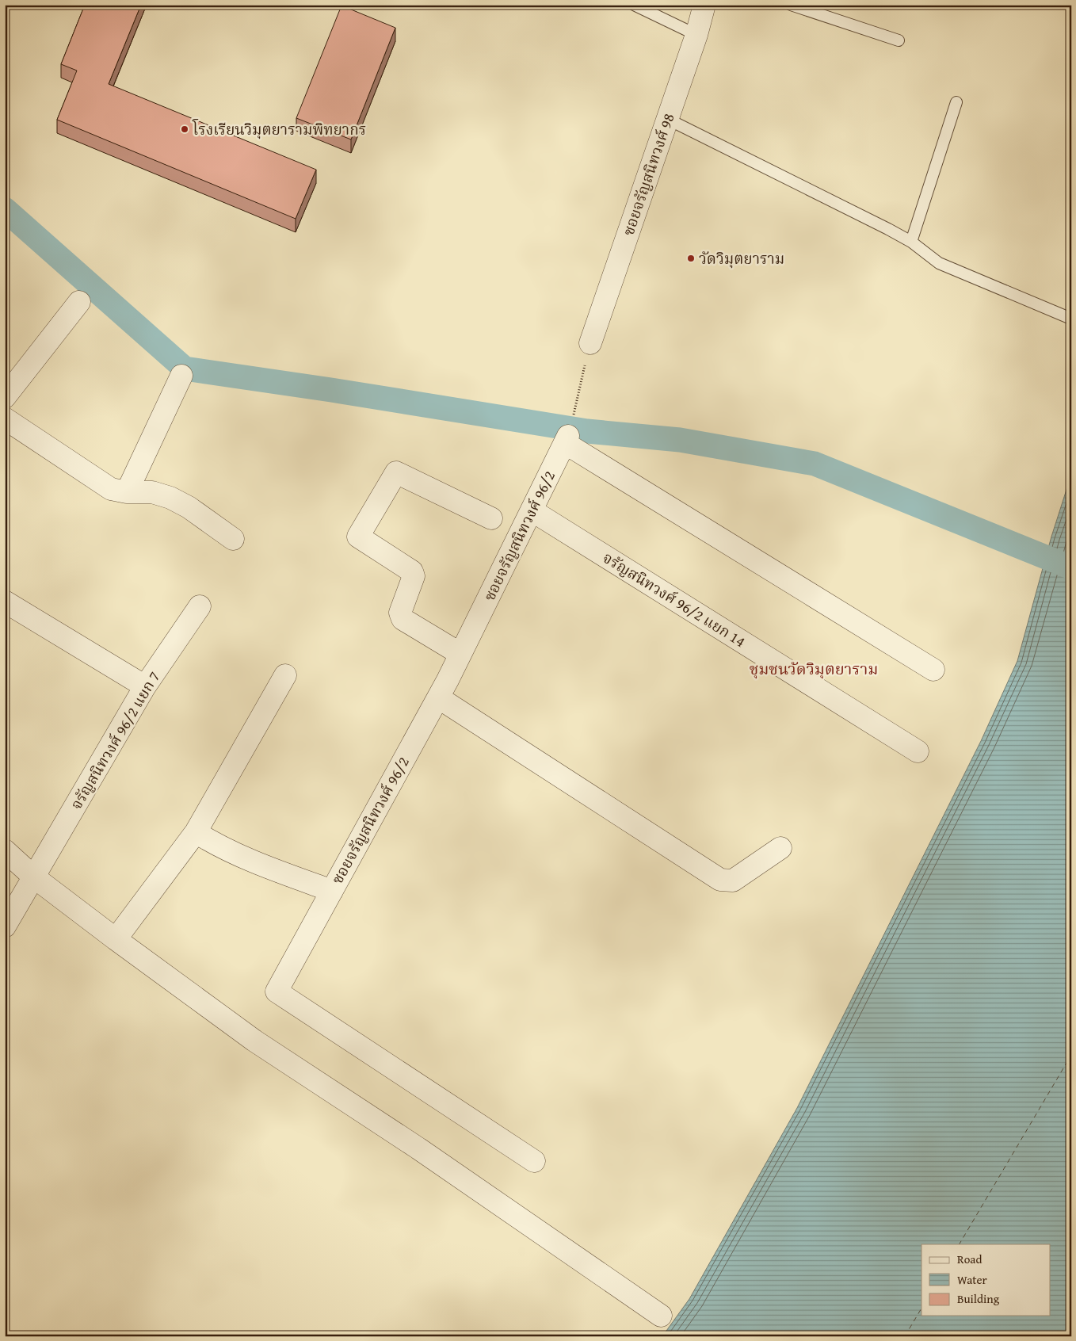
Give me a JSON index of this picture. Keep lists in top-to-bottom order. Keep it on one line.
{"streets":{"street":["ซอยจรัญสนิทวงศ์ 98","ซอยจรัญสนิทวงศ์ 96/2","จรัญสนิทวงศ์ 96/2 แยก 14","จรัญสนิทวงศ์ 96/2 แยก 7"]},"crossings":[["ซอยจรัญสนิทวงศ์ 96/2","จรัญสนิทวงศ์ 96/2 แยก 14"]],"districts":["ชุมชนวัดวิมุตยาราม"],"places":["โรงเรียนวิมุตยารามพิทยากร","วัดวิมุตยาราม"],"legend":["Road","Water","Building"]}
